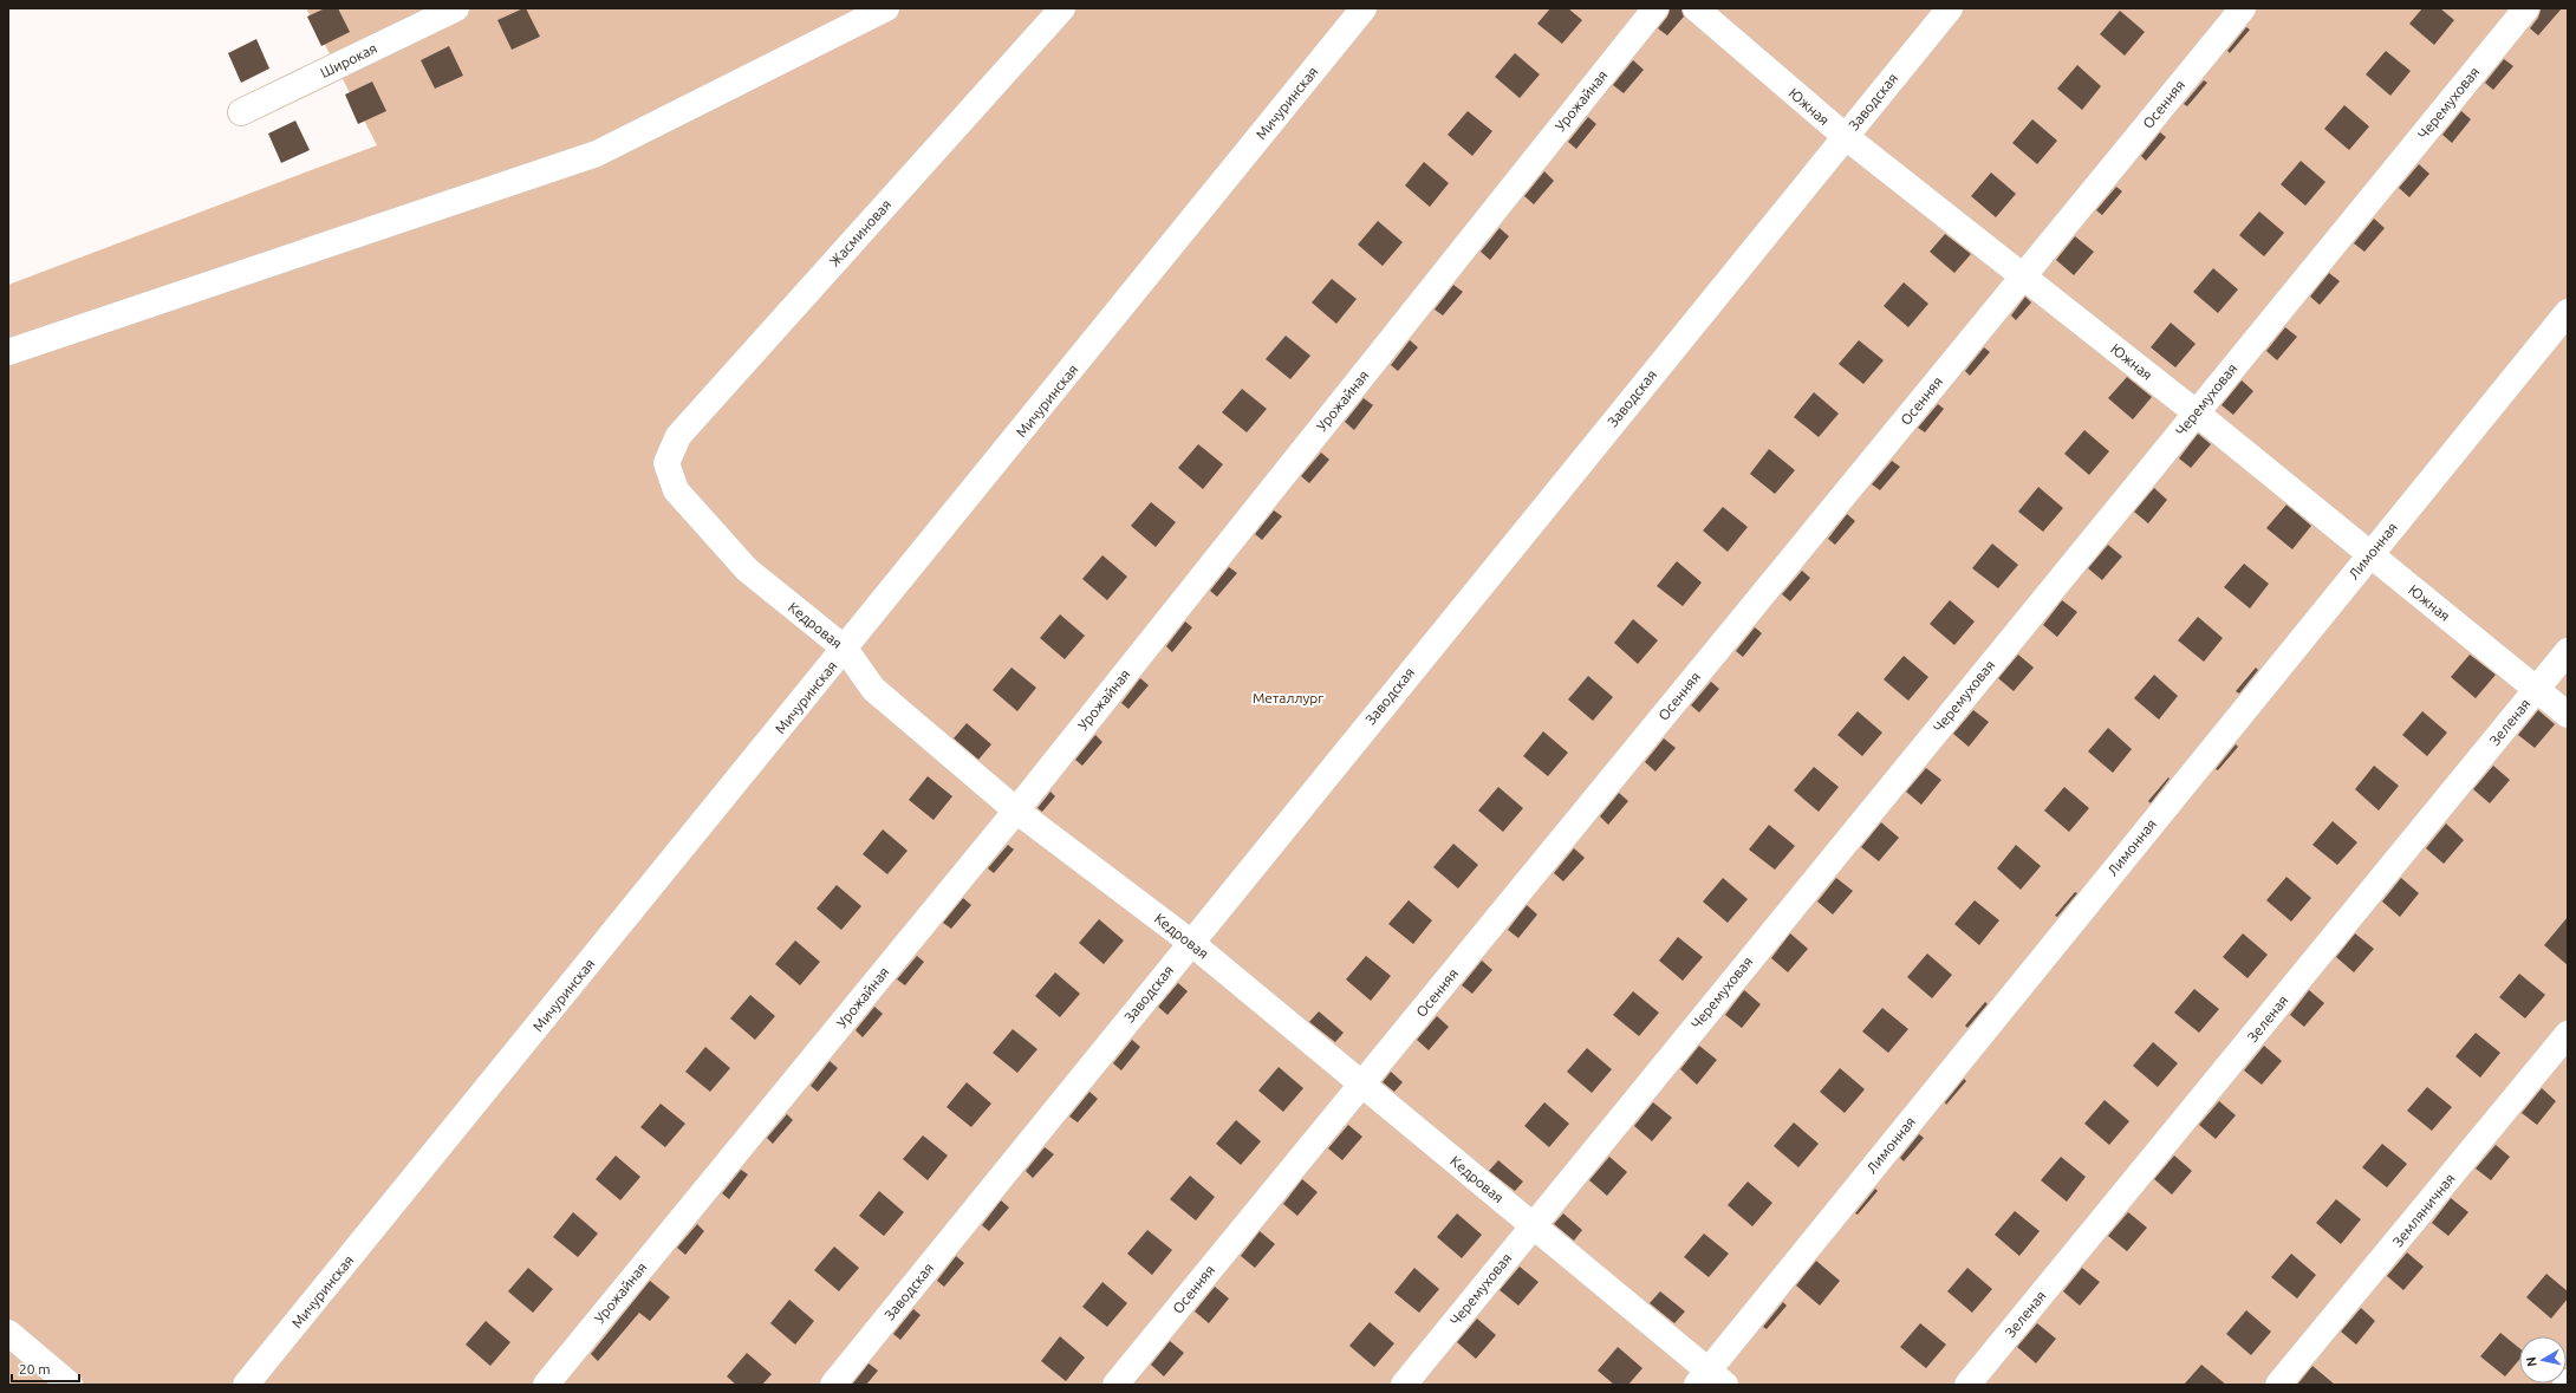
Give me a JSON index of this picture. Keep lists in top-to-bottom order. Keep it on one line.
{"streets":{"street":["Широкая","Урожайная","Заводская","Мичуринская","Черемуховая","Осенняя","Южная","Жасминовая","Лимонная","Кедровая","Зеленая","Земляничная"]},"crossings":[["Урожайная","Кедровая"],["Заводская","Южная"],["Заводская","Кедровая"],["Мичуринская","Кедровая"],["Черемуховая","Южная"],["Черемуховая","Кедровая"],["Осенняя","Южная"],["Осенняя","Кедровая"],["Южная","Лимонная"],["Южная","Зеленая"],["Жасминовая","Кедровая"],["Лимонная","Кедровая"]],"parks":["Металлург"],"scale_bar":"20 m","north":"left"}
